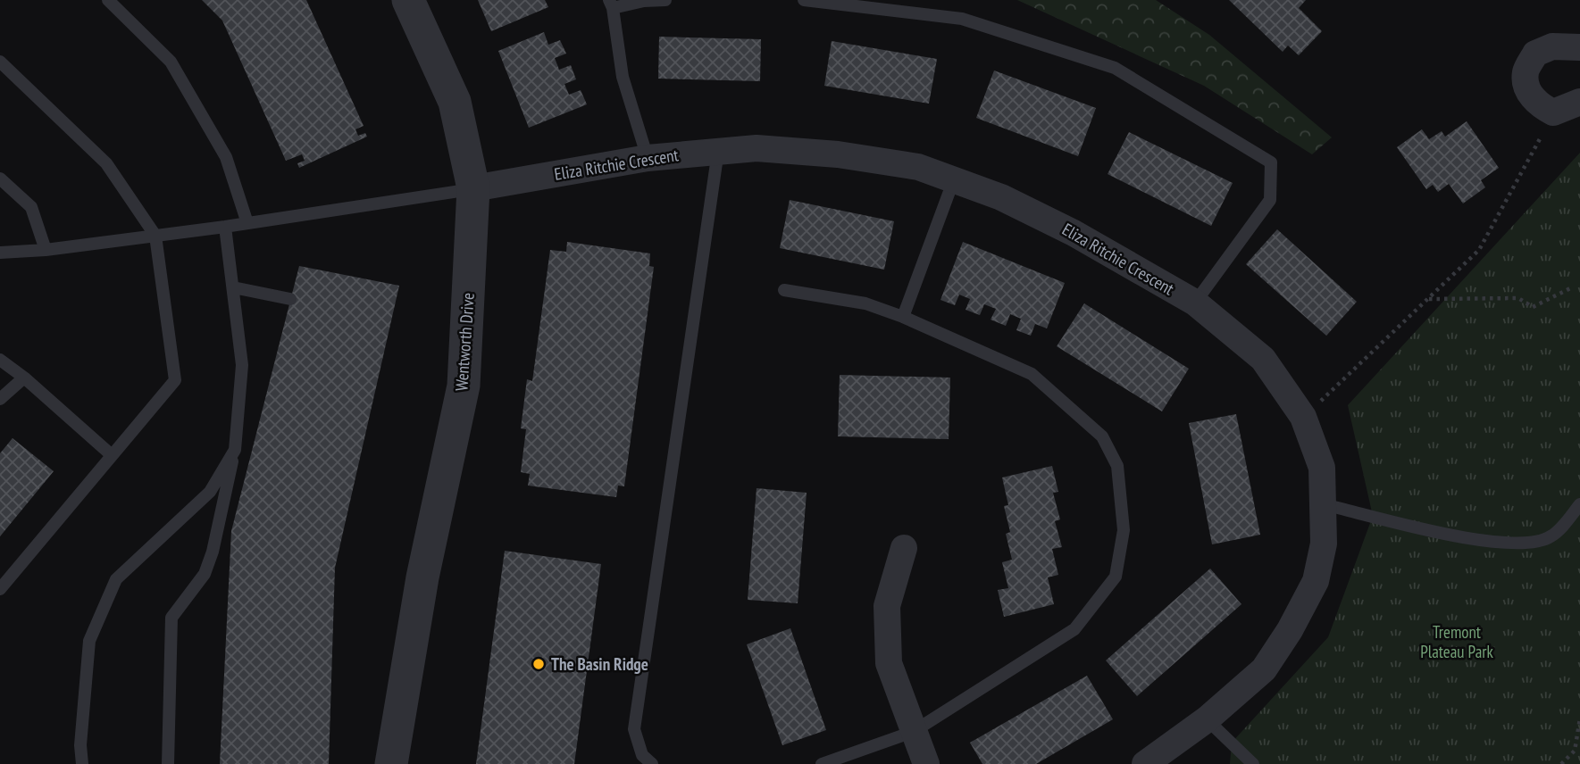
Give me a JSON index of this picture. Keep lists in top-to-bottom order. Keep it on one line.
{"streets":{"street":["Eliza Ritchie Crescent","Wentworth Drive"]},"crossings":[["Eliza Ritchie Crescent","Wentworth Drive"]],"parks":["Tremont Plateau Park"],"places":["The Basin Ridge"]}
